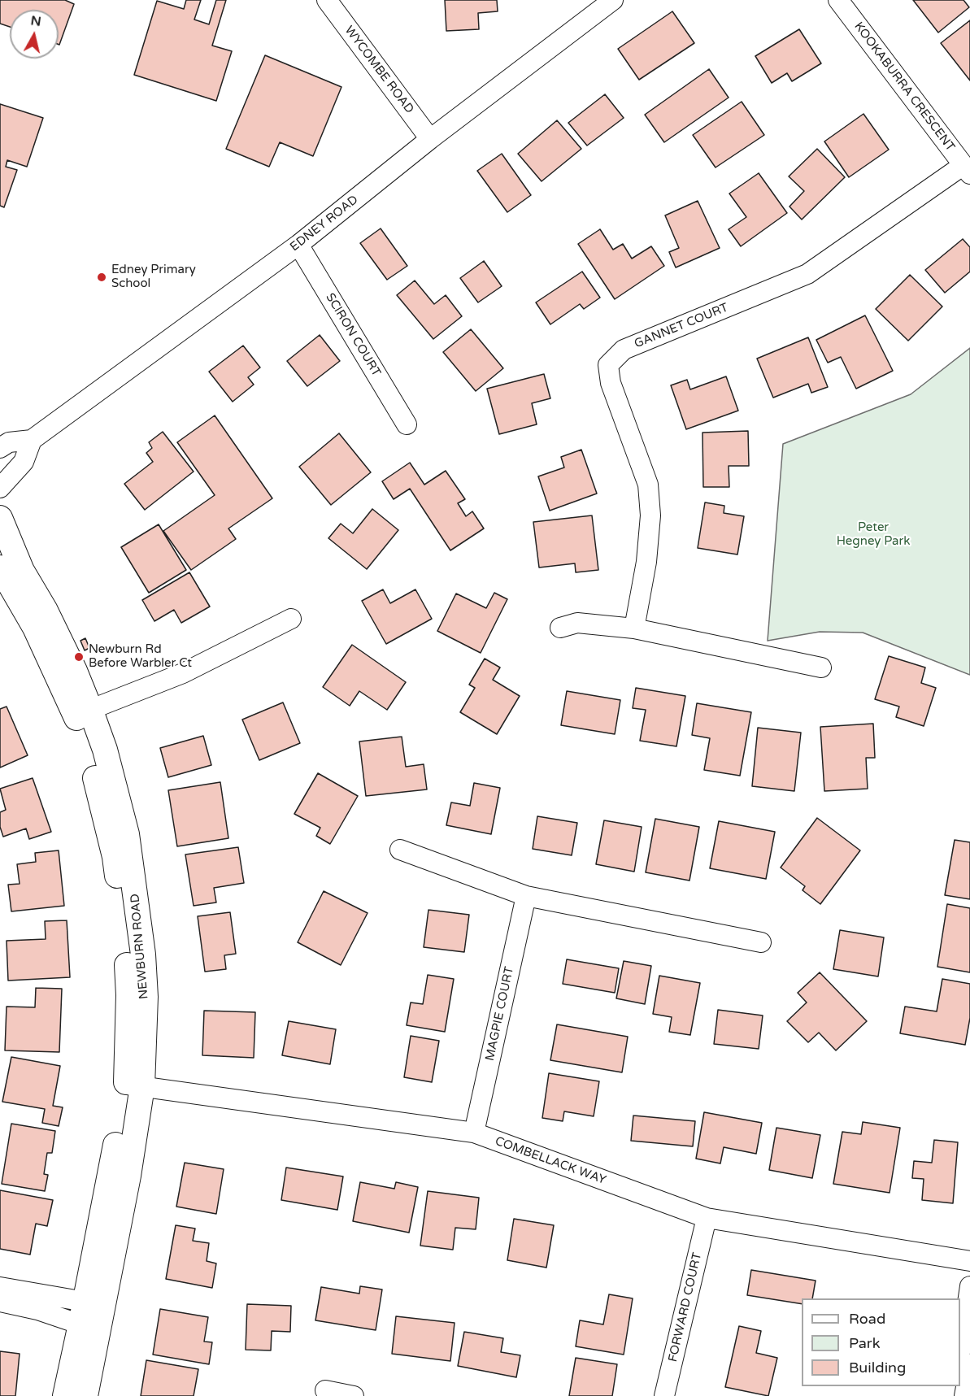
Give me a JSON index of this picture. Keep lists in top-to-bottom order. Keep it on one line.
{"streets":{"street":["WYCOMBE ROAD","KOOKABURRA CRESCENT","EDNEY ROAD","GANNET COURT","SCIRON COURT","NEWBURN ROAD","MAGPIE COURT","COMBELLACK WAY","FORWARD COURT"]},"crossings":[["WYCOMBE ROAD","EDNEY ROAD"],["KOOKABURRA CRESCENT","GANNET COURT"],["EDNEY ROAD","SCIRON COURT"],["NEWBURN ROAD","COMBELLACK WAY"],["MAGPIE COURT","COMBELLACK WAY"],["COMBELLACK WAY","FORWARD COURT"]],"parks":["Peter Hegney Park"],"places":["Edney Primary School","Newburn Rd Before Warbler Ct"],"legend":["Road","Park","Building"],"north":"top"}
